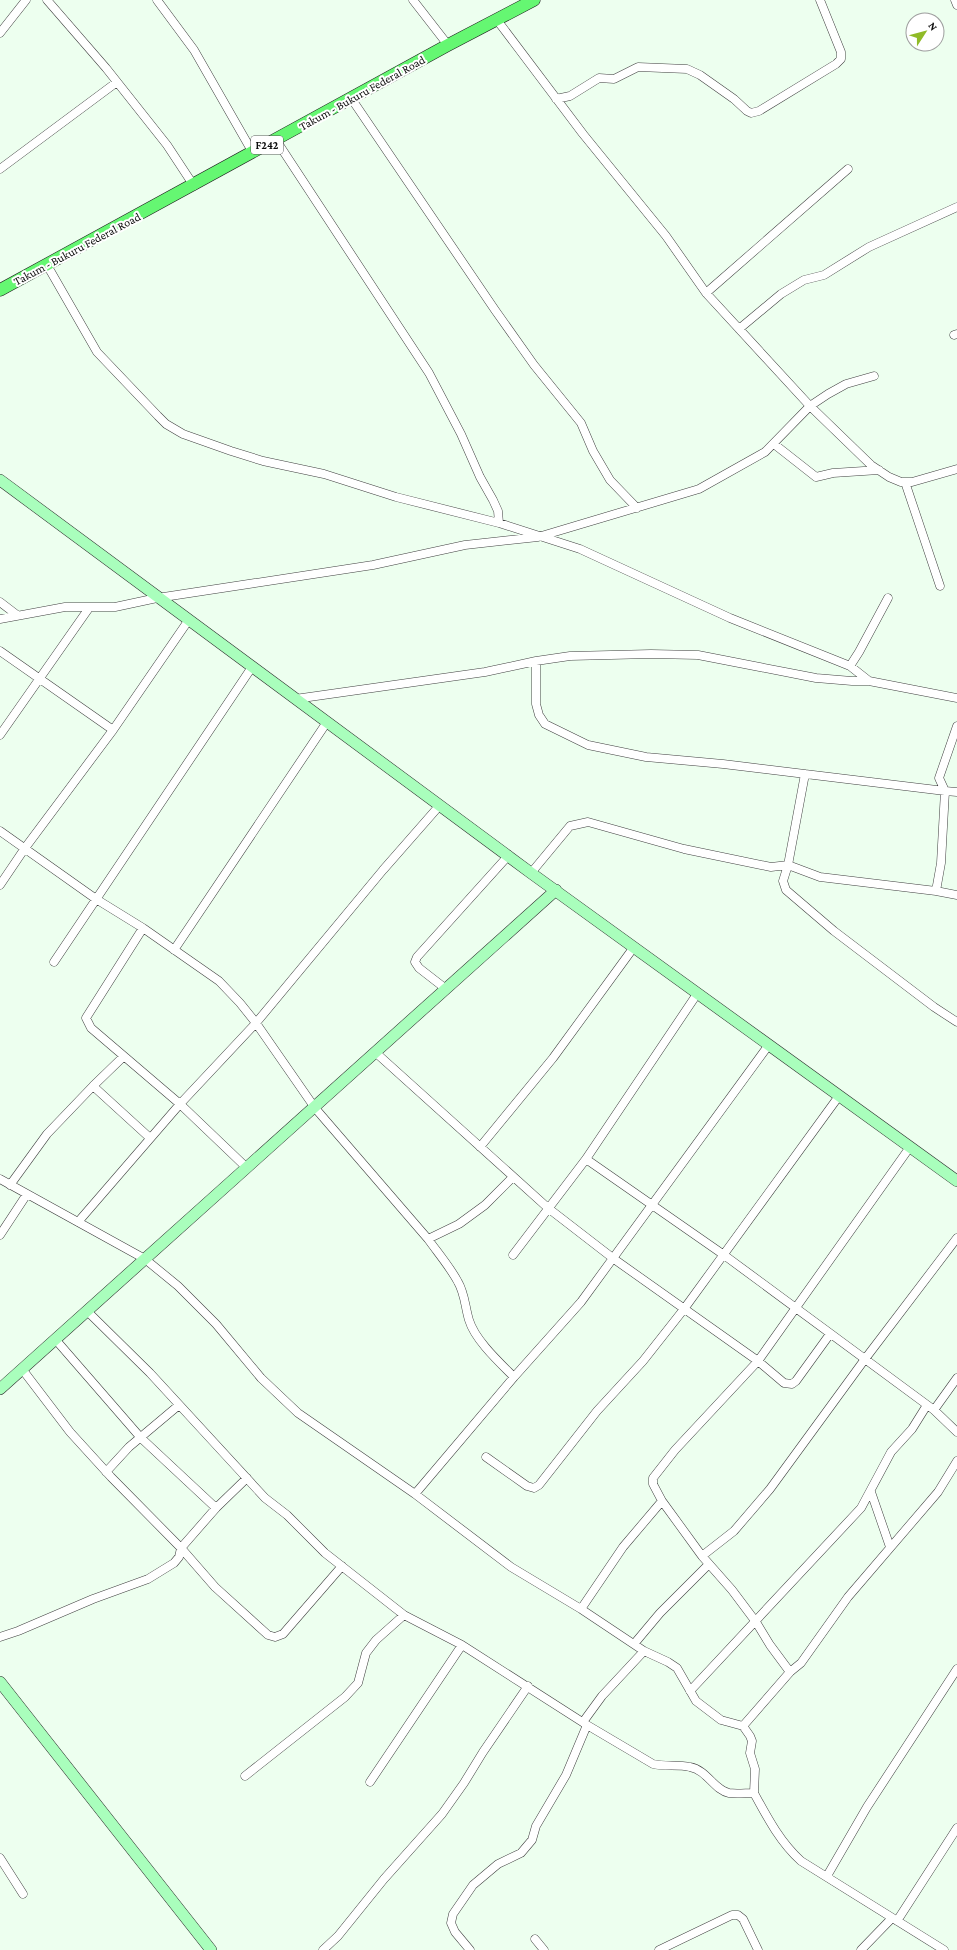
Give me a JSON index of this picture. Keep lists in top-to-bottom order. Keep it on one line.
{"streets":{"main road":["Takum - Bukuru Federal Road","F242"]},"north":"top right"}
